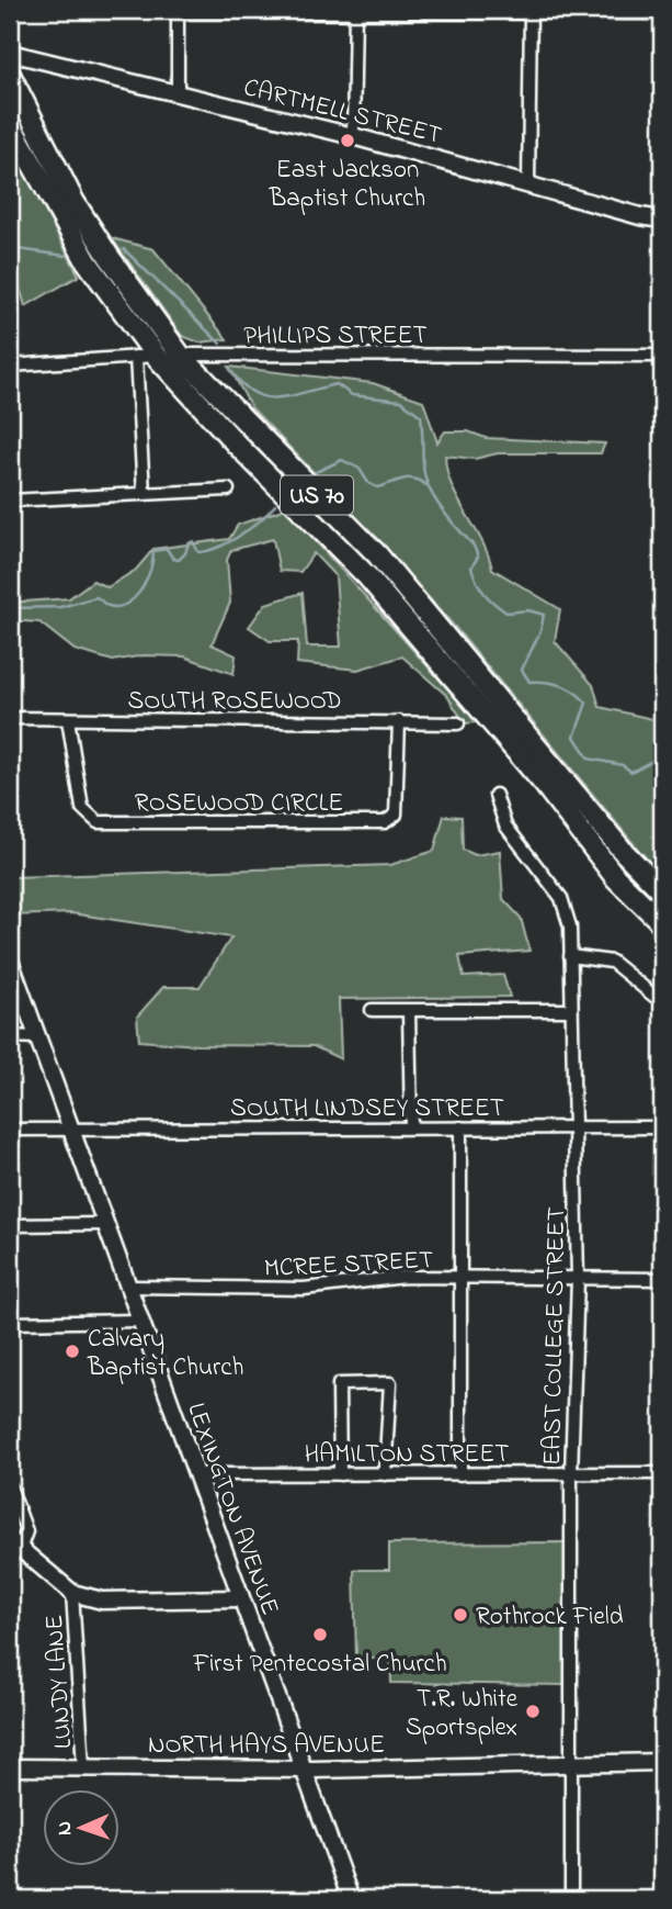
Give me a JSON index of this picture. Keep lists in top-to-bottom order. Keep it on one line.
{"streets":{"highway":["US 70"],"street":["CARTMELL STREET","PHILLIPS STREET","SOUTH ROSEWOOD","ROSEWOOD CIRCLE","SOUTH LINDSEY STREET","MCREE STREET","EAST COLLEGE STREET","HAMILTON STREET","LEXINGTON AVENUE","LUNDY LANE","NORTH HAYS AVENUE"]},"crossings":[["PHILLIPS STREET","US 70"],["SOUTH ROSEWOOD","ROSEWOOD CIRCLE"],["SOUTH LINDSEY STREET","EAST COLLEGE STREET"],["SOUTH LINDSEY STREET","LEXINGTON AVENUE"],["MCREE STREET","EAST COLLEGE STREET"],["MCREE STREET","LEXINGTON AVENUE"],["EAST COLLEGE STREET","HAMILTON STREET"],["EAST COLLEGE STREET","NORTH HAYS AVENUE"],["HAMILTON STREET","LEXINGTON AVENUE"],["LEXINGTON AVENUE","NORTH HAYS AVENUE"],["LUNDY LANE","NORTH HAYS AVENUE"]],"places":["East Jackson Baptist Church","Calvary Baptist Church","Rothrock Field","First Pentecostal Church","T.R. White Sportsplex"],"north":"left"}
